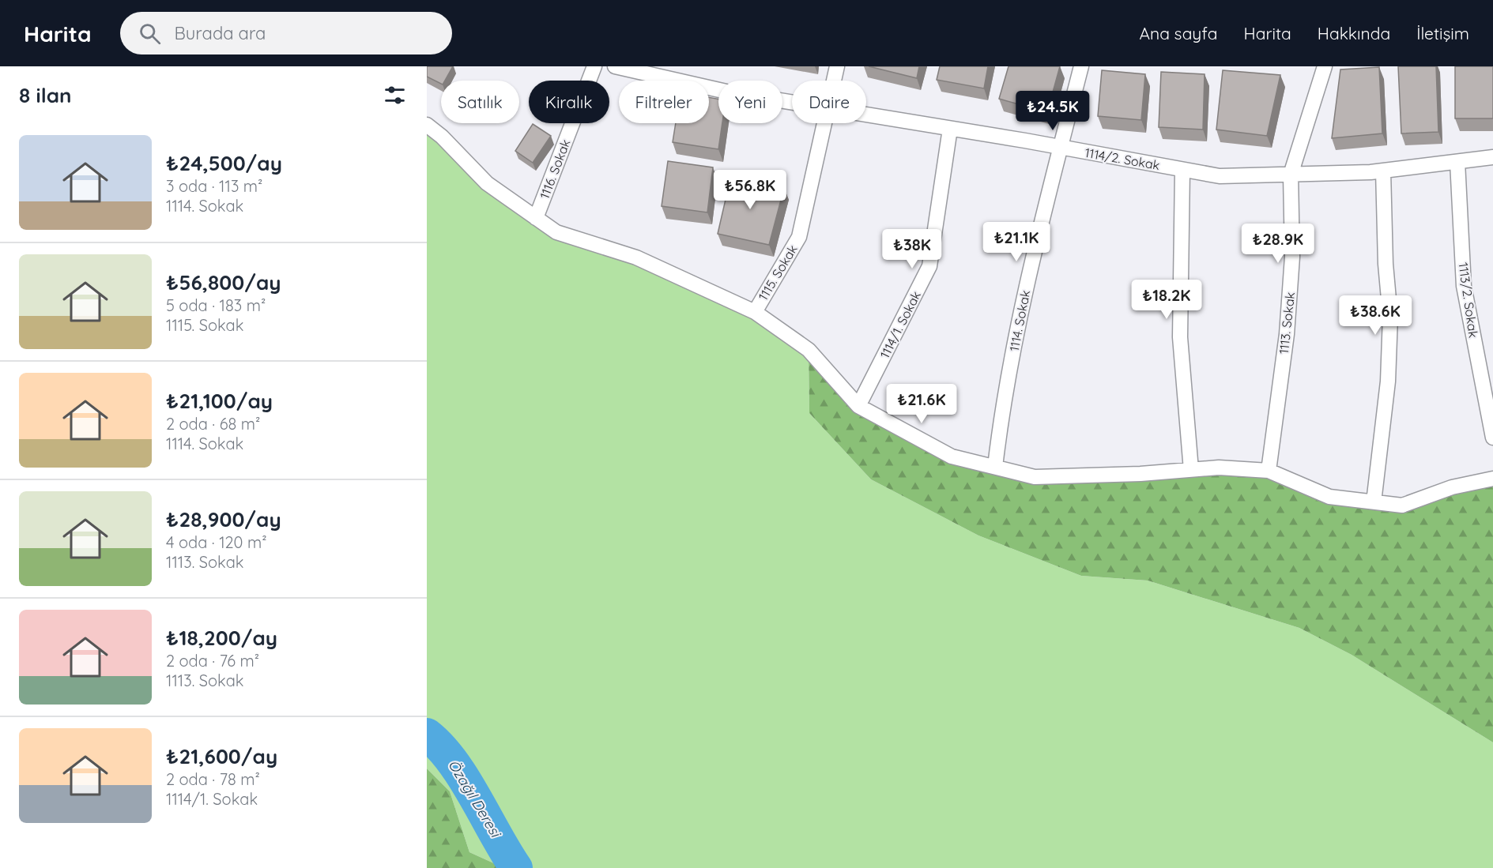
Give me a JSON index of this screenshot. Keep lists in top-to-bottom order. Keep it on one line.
{"streets":{"street":["1114/2. Sokak","1116. Sokak","1115. Sokak","1113/2. Sokak","1114. Sokak","1113. Sokak","1114/1. Sokak"]},"crossings":[["1114/2. Sokak","1113/2. Sokak"],["1114/2. Sokak","1114. Sokak"],["1114/2. Sokak","1113. Sokak"],["1114/2. Sokak","1114/1. Sokak"]],"water":["Özağıl Deresi"],"page":{"header":"Harita","search":"Burada ara","nav":["Ana sayfa","Harita","Hakkında","İletişim"],"heading":"8 ilan","chip":["Satılık","Kiralık","Filtreler","Yeni","Daire"],"price":["₺24.5K","₺56.8K","₺21.1K","₺28.9K","₺38K","₺18.2K","₺38.6K","₺21.6K"],"list":[{"name":"₺24,500/ay","note":"3 oda · 113 m² · 1114. Sokak"},{"name":"₺56,800/ay","note":"5 oda · 183 m² · 1115. Sokak"},{"name":"₺21,100/ay","note":"2 oda · 68 m² · 1114. Sokak"},{"name":"₺28,900/ay","note":"4 oda · 120 m² · 1113. Sokak"},{"name":"₺18,200/ay","note":"2 oda · 76 m² · 1113. Sokak"},{"name":"₺21,600/ay","note":"2 oda · 78 m² · 1114/1. Sokak"}]}}
